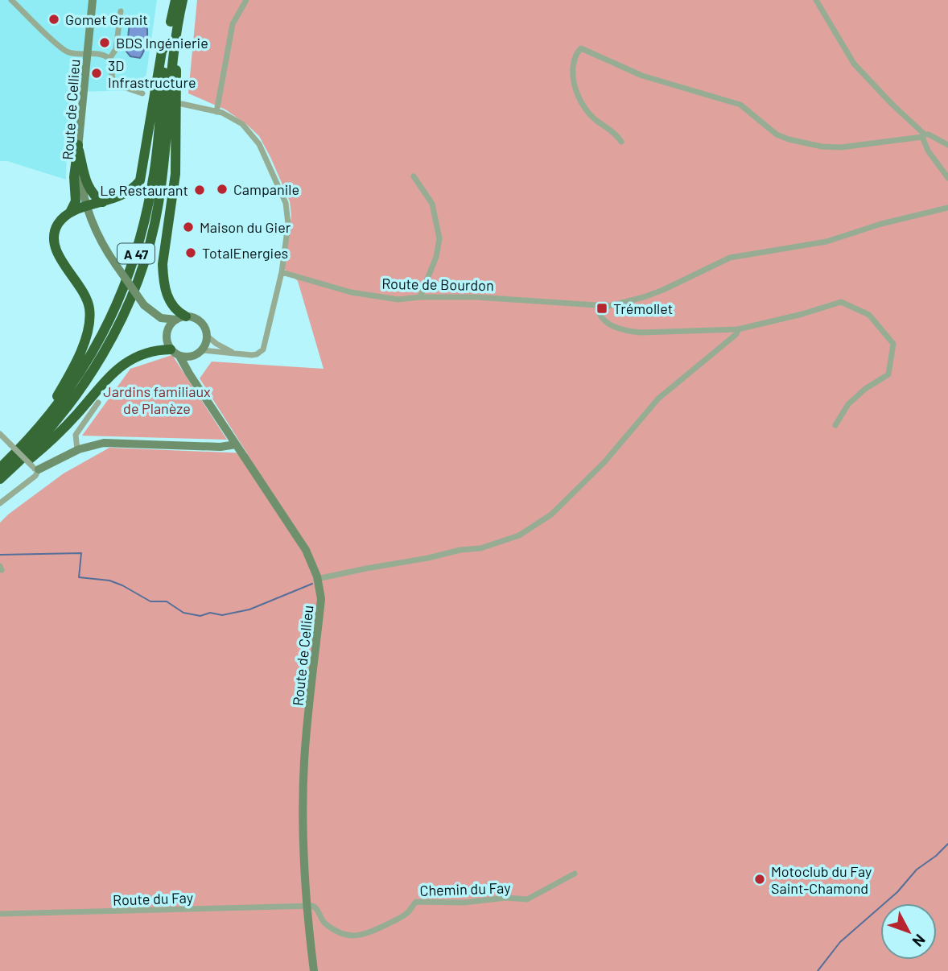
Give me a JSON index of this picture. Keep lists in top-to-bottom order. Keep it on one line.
{"streets":{"highway":["A 47"],"main road":["Route de Cellieu"],"street":["Route de Bourdon","Chemin du Fay","Route du Fay"]},"crossings":[["Route de Cellieu","Chemin du Fay"],["Route de Cellieu","Route du Fay"],["Chemin du Fay","Route du Fay"]],"parks":["Jardins familiaux de Planèze"],"places":{"other":["Gomet Granit","BDS Ingénierie","3D Infrastructure","Campanile","Le Restaurant","Maison du Gier","TotalEnergies","Motoclub du Fay Saint-Chamond"],"transit":["Trémollet"]},"north":"bottom right"}
